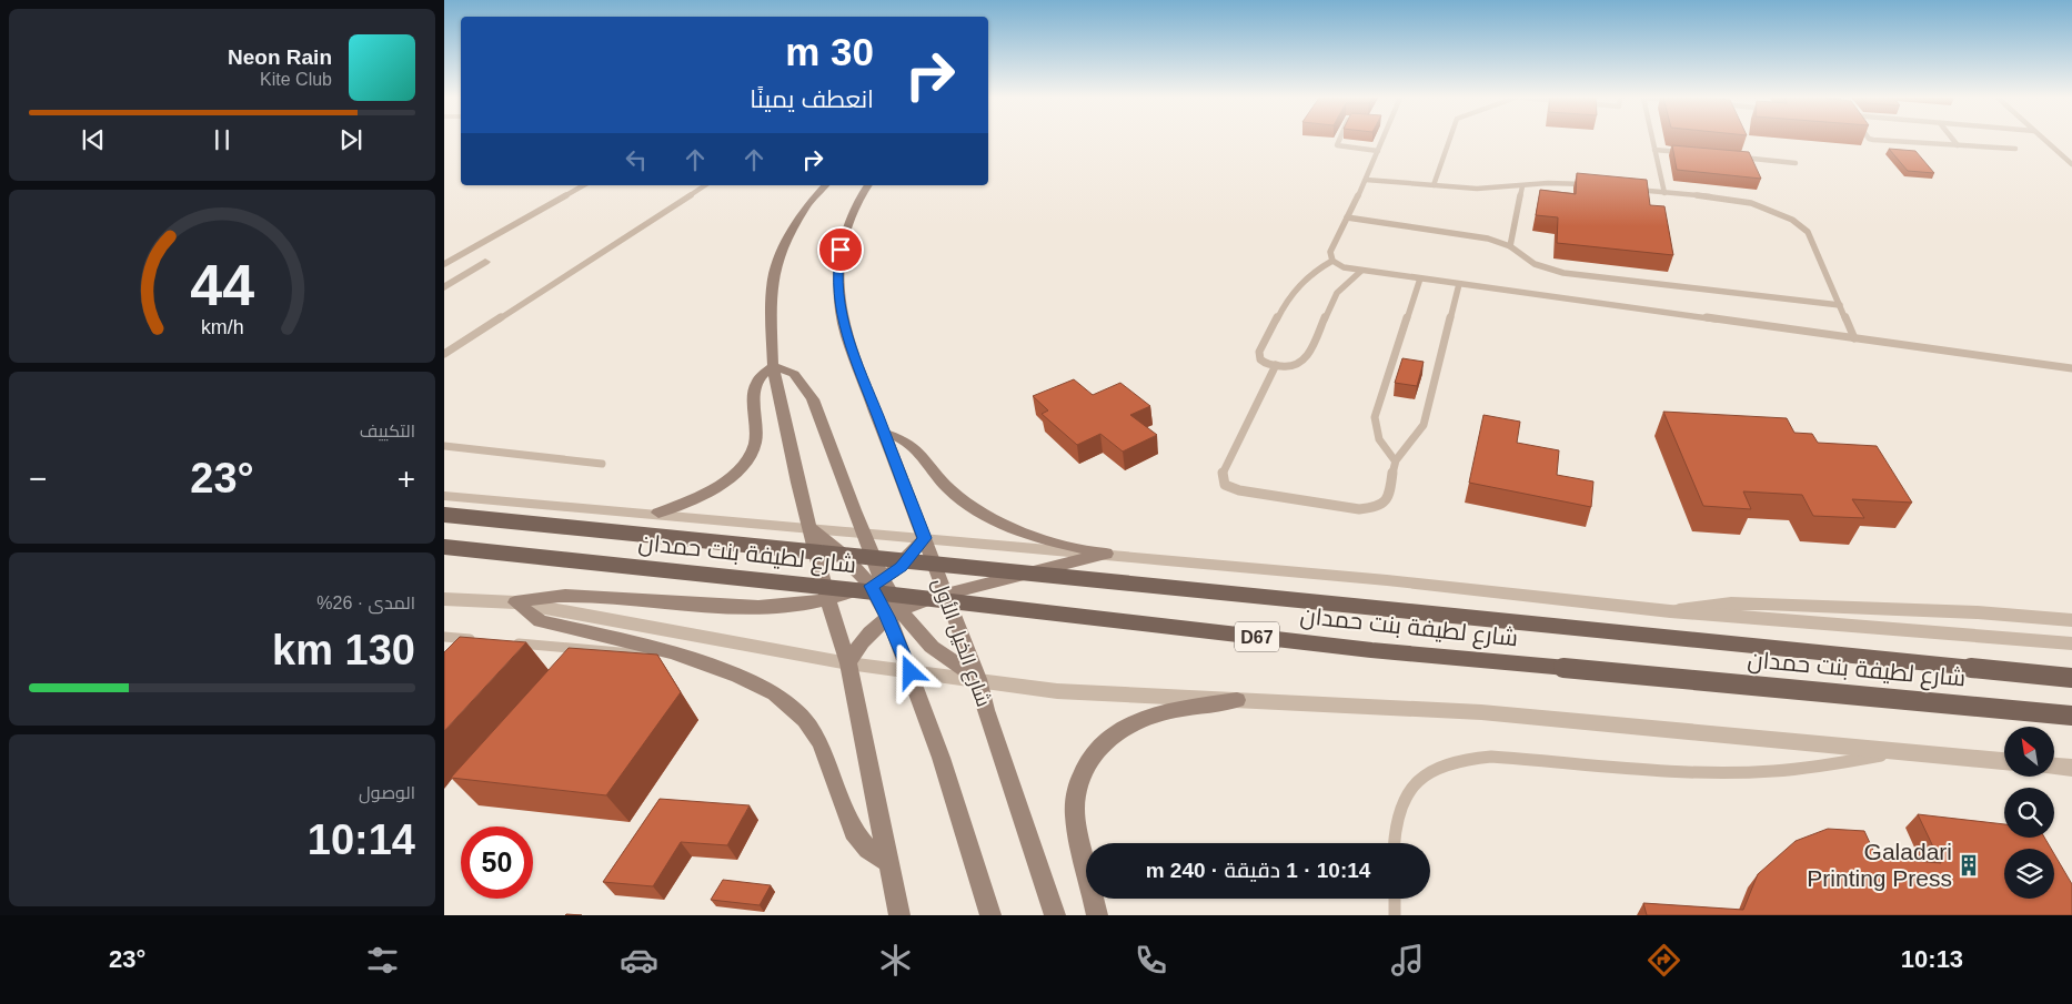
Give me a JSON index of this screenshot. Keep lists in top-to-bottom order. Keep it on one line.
{"streets":{"main road":["شارع لطيفة بنت حمدان","D67","شارع الخيل الأول"]},"crossings":[["شارع لطيفة بنت حمدان","شارع الخيل الأول"]],"places":{"building":["Galadari Printing Press"]},"north":"top left","page":{"turn":["30 m","انعطف يمينًا"],"song":["Neon Rain","Kite Club"],"tile":["التكييف",["المدى · 26%","130 km"],["الوصول","10:14"]],"heat":["−","23°","+"],"limit":"50","trip":"10:14 · 1 دقيقة · 240 m","tabs":["10:13","23°"],"gauge":["44","km/h"]}}
